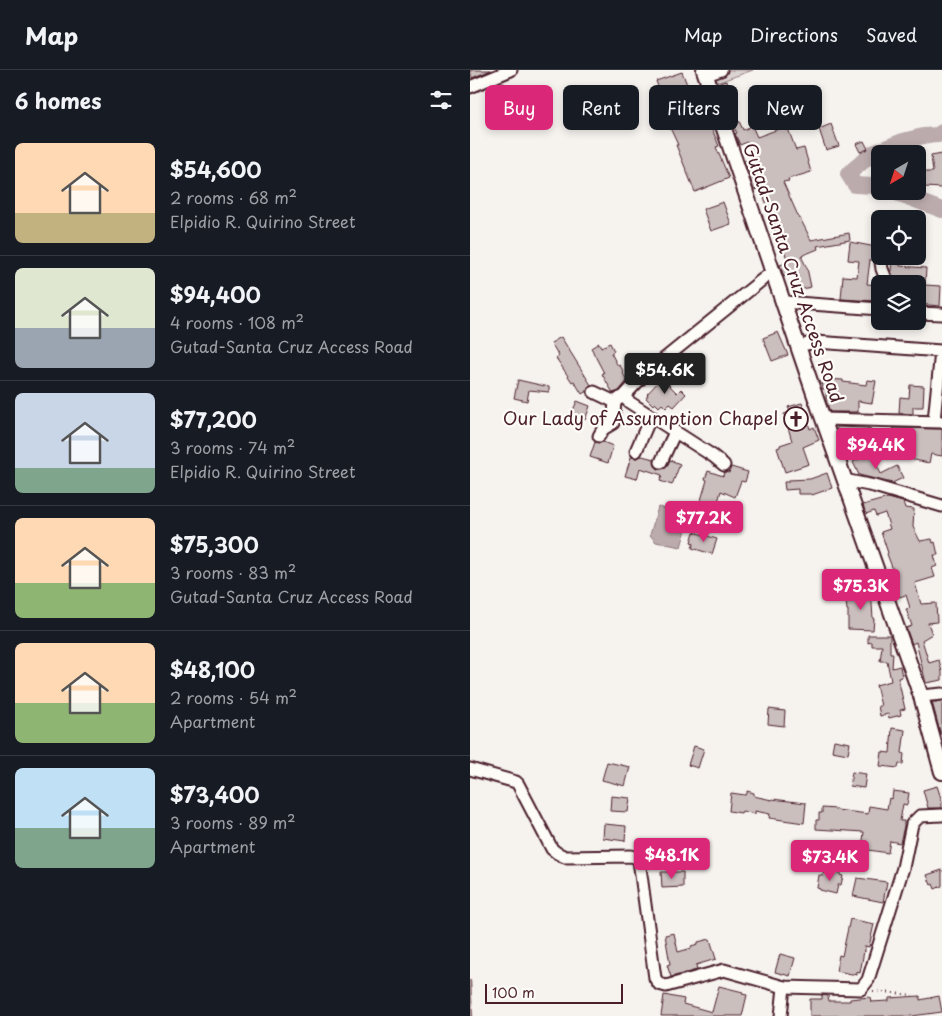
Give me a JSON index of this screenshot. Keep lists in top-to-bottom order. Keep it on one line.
{"streets":{"main road":["Gutad-Santa Cruz Access Road"]},"places":{"church":["Our Lady of Assumption Chapel"]},"scale_bar":"100 m","north":"bottom left","page":{"header":"Map","nav":["Map","Directions","Saved"],"heading":"6 homes","chip":["Buy","Rent","Filters","New"],"list":[{"name":"$54,600","note":"2 rooms · 68 m² · Elpidio R. Quirino Street"},{"name":"$94,400","note":"4 rooms · 108 m² · Gutad-Santa Cruz Access Road"},{"name":"$77,200","note":"3 rooms · 74 m² · Elpidio R. Quirino Street"},{"name":"$75,300","note":"3 rooms · 83 m² · Gutad-Santa Cruz Access Road"},{"name":"$48,100","note":"2 rooms · 54 m² · Apartment"},{"name":"$73,400","note":"3 rooms · 89 m² · Apartment"}],"price":["$54.6K","$94.4K","$77.2K","$75.3K","$48.1K","$73.4K"],"scale":"100 m"}}
